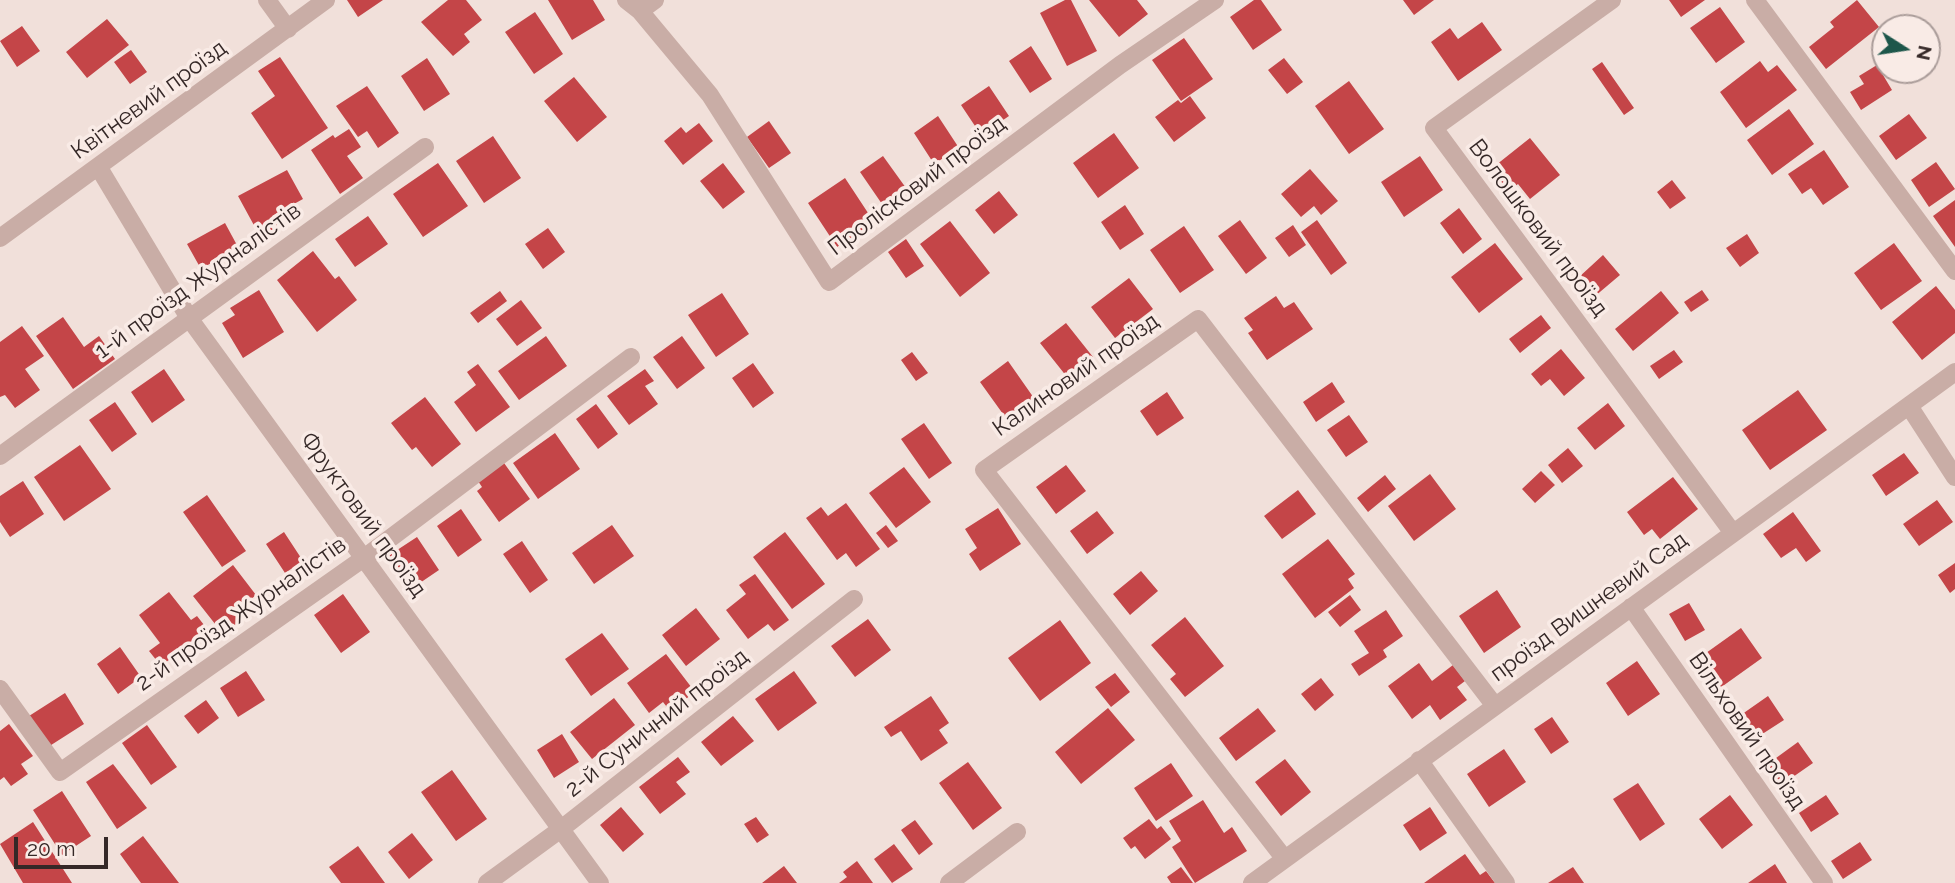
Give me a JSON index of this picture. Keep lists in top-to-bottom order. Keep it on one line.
{"streets":{"street":["Квітневий проїзд","Пролісковий проїзд","Волошковий проїзд","1-й проїзд Журналістів","Калиновий проїзд","Фруктовий проїзд","проїзд Вишневий Сад","2-й проїзд Журналістів","2-й Суничний проїзд","Вільховий проїзд"]},"crossings":[["Квітневий проїзд","Фруктовий проїзд"],["Волошковий проїзд","проїзд Вишневий Сад"],["1-й проїзд Журналістів","Фруктовий проїзд"],["Калиновий проїзд","проїзд Вишневий Сад"],["Фруктовий проїзд","2-й проїзд Журналістів"],["Фруктовий проїзд","2-й Суничний проїзд"],["проїзд Вишневий Сад","Вільховий проїзд"]],"scale_bar":"20 m","north":"right"}
